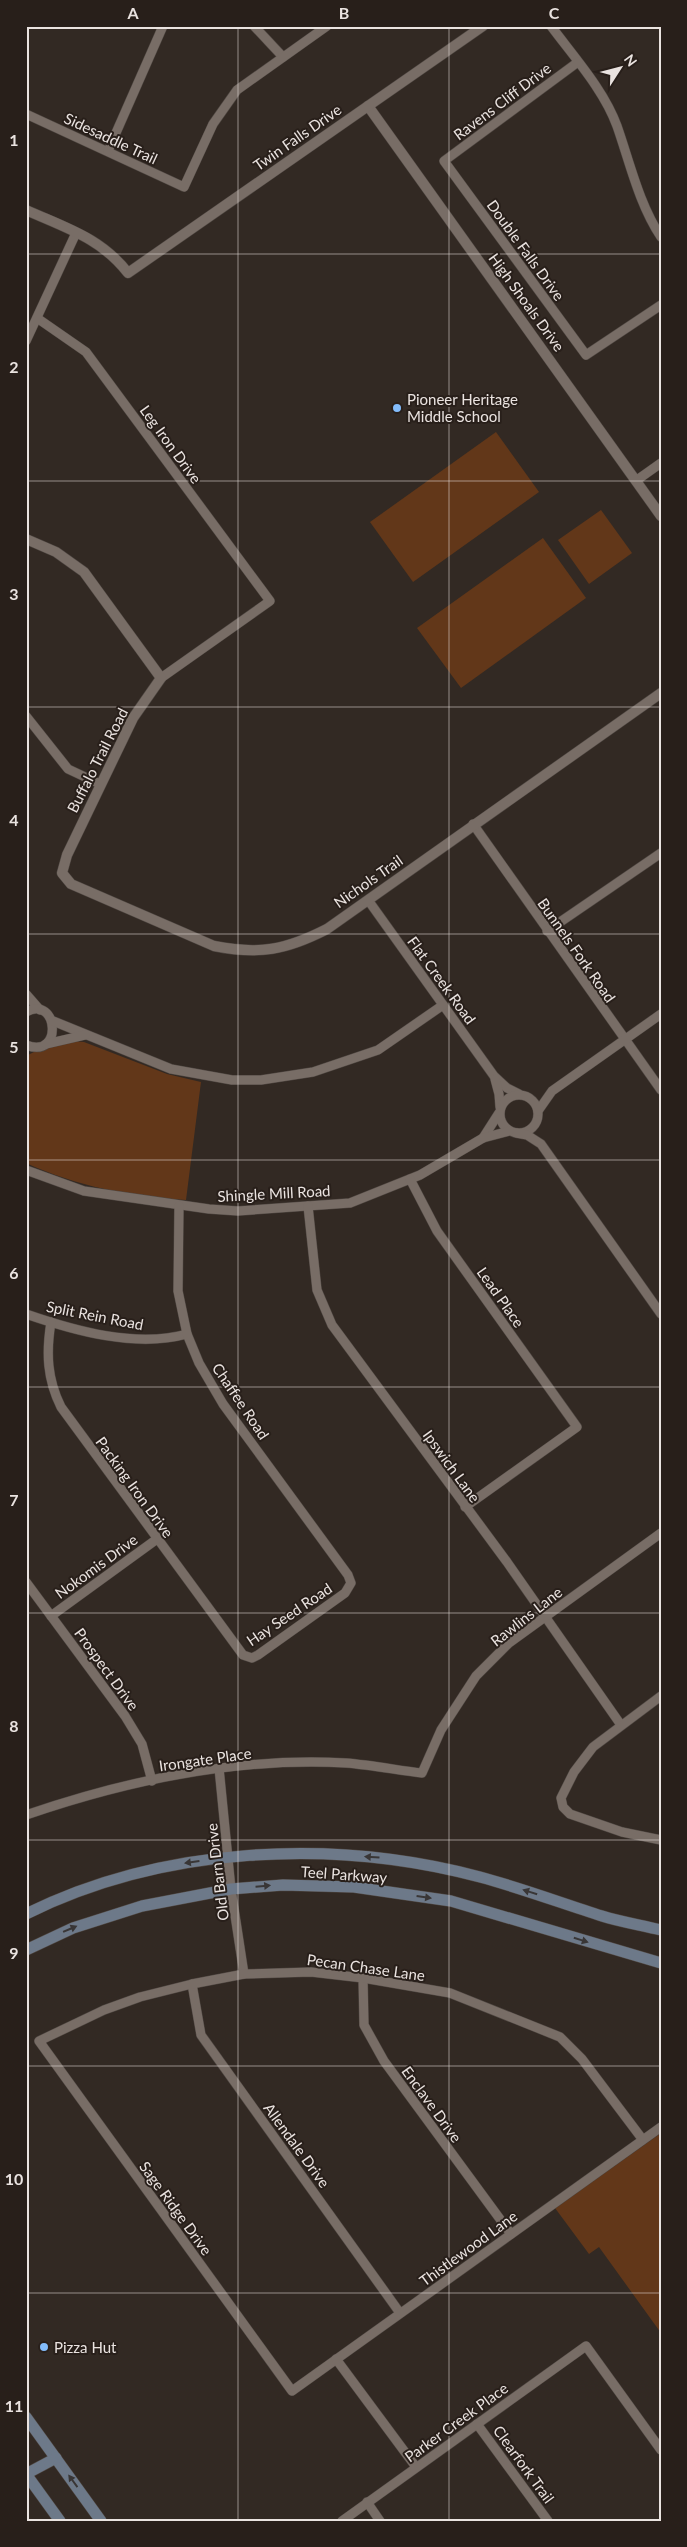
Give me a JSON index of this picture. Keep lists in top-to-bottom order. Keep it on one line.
{"streets":{"main road":["Teel Parkway"],"street":["Ravens Cliff Drive","Twin Falls Drive","Sidesaddle Trail","Double Falls Drive","High Shoals Drive","Leg Iron Drive","Buffalo Trail Road","Nichols Trail","Bunnels Fork Road","Flat Creek Road","Shingle Mill Road","Lead Place","Split Rein Road","Chaffee Road","Ipswich Lane","Packing Iron Drive","Nokomis Drive","Hay Seed Road","Rawlins Lane","Prospect Drive","Irongate Place","Old Barn Drive","Pecan Chase Lane","Enclave Drive","Allendale Drive","Sage Ridge Drive","Thistlewood Lane","Parker Creek Place","Clearfork Trail"]},"crossings":[["Ravens Cliff Drive","Double Falls Drive"],["Twin Falls Drive","High Shoals Drive"],["Leg Iron Drive","Buffalo Trail Road"],["Buffalo Trail Road","Nichols Trail"],["Nichols Trail","Bunnels Fork Road"],["Nichols Trail","Flat Creek Road"],["Flat Creek Road","Shingle Mill Road"],["Shingle Mill Road","Lead Place"],["Shingle Mill Road","Chaffee Road"],["Shingle Mill Road","Ipswich Lane"],["Lead Place","Ipswich Lane"],["Split Rein Road","Chaffee Road"],["Split Rein Road","Packing Iron Drive"],["Chaffee Road","Hay Seed Road"],["Ipswich Lane","Rawlins Lane"],["Packing Iron Drive","Nokomis Drive"],["Packing Iron Drive","Hay Seed Road"],["Nokomis Drive","Prospect Drive"],["Rawlins Lane","Irongate Place"],["Prospect Drive","Irongate Place"],["Irongate Place","Old Barn Drive"],["Old Barn Drive","Teel Parkway"],["Old Barn Drive","Pecan Chase Lane"],["Pecan Chase Lane","Enclave Drive"],["Pecan Chase Lane","Allendale Drive"],["Pecan Chase Lane","Sage Ridge Drive"],["Pecan Chase Lane","Thistlewood Lane"],["Enclave Drive","Thistlewood Lane"],["Allendale Drive","Thistlewood Lane"],["Sage Ridge Drive","Thistlewood Lane"],["Parker Creek Place","Clearfork Trail"]],"places":["Pioneer Heritage Middle School","Pizza Hut"],"north":"top right","grid":{"columns":["A","B","C"],"rows":["1","2","3","4","5","6","7","8","9","10","11"]}}
